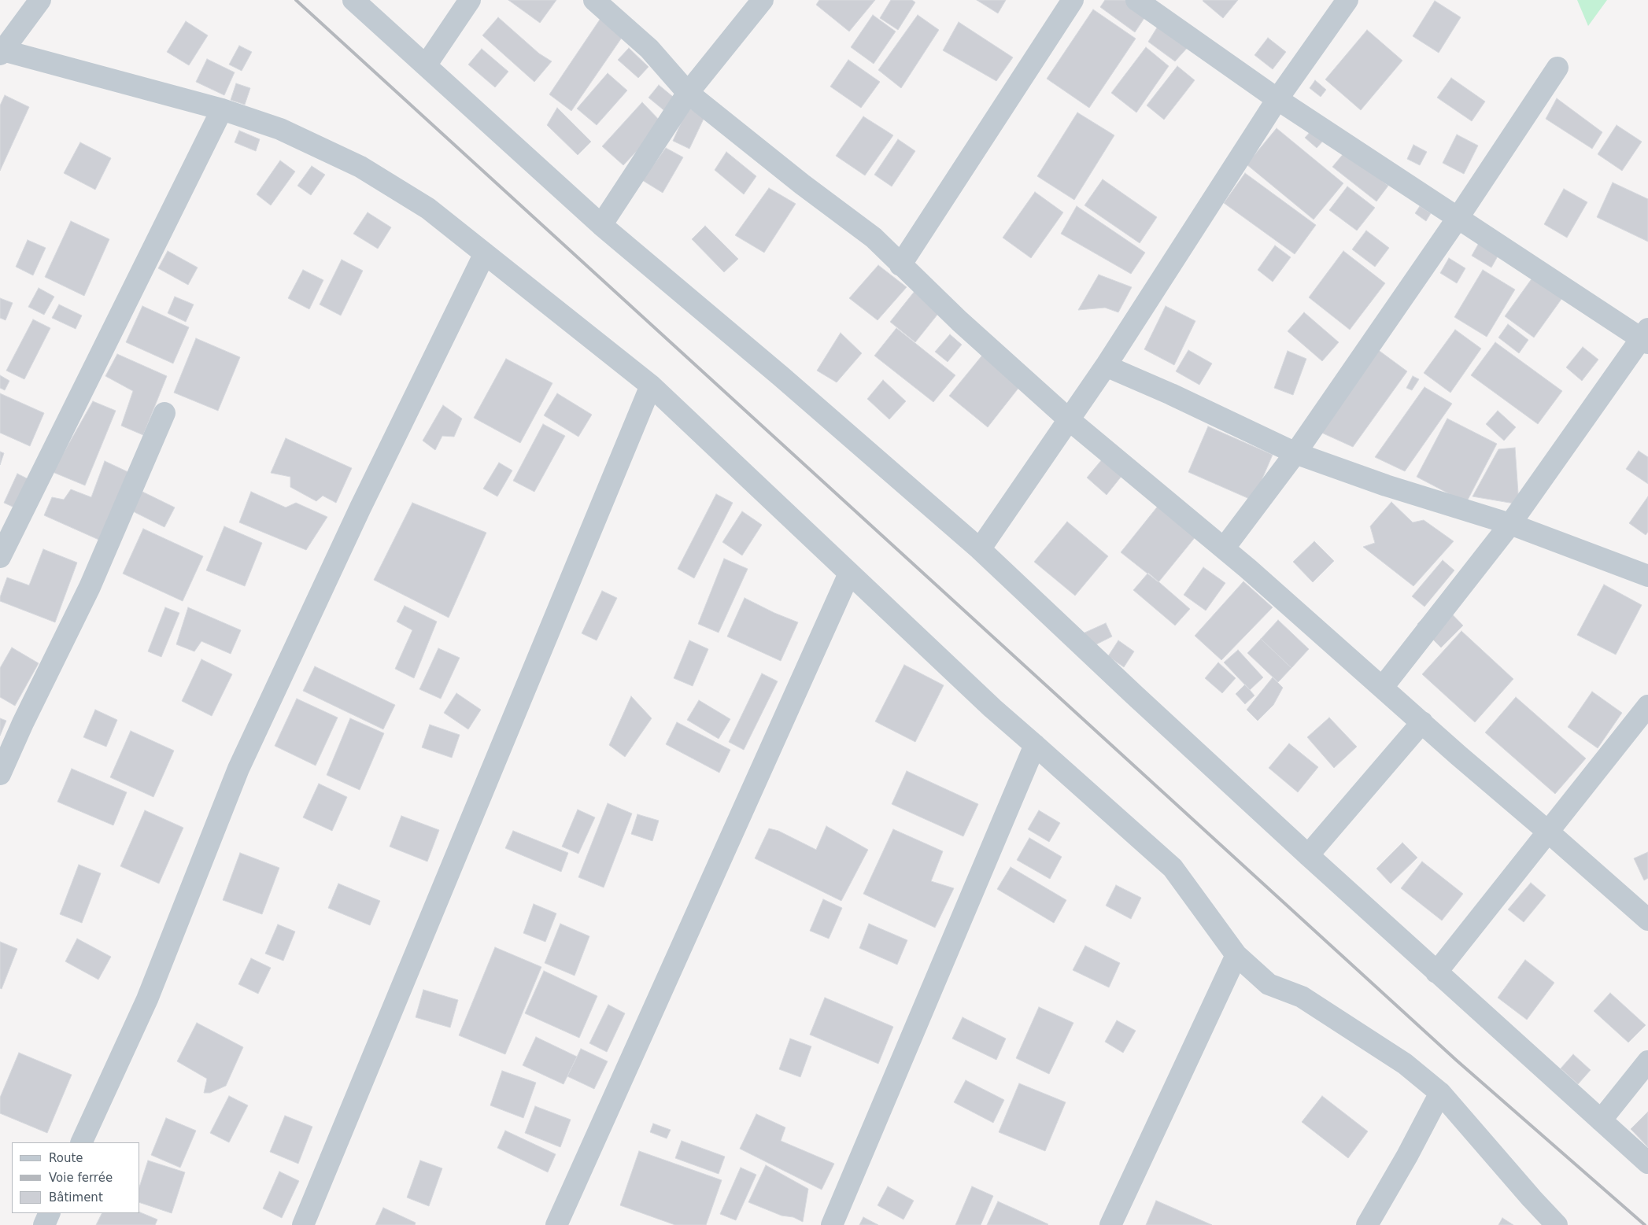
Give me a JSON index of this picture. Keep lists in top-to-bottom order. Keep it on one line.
{"legend":["Route","Voie ferrée","Bâtiment"]}
